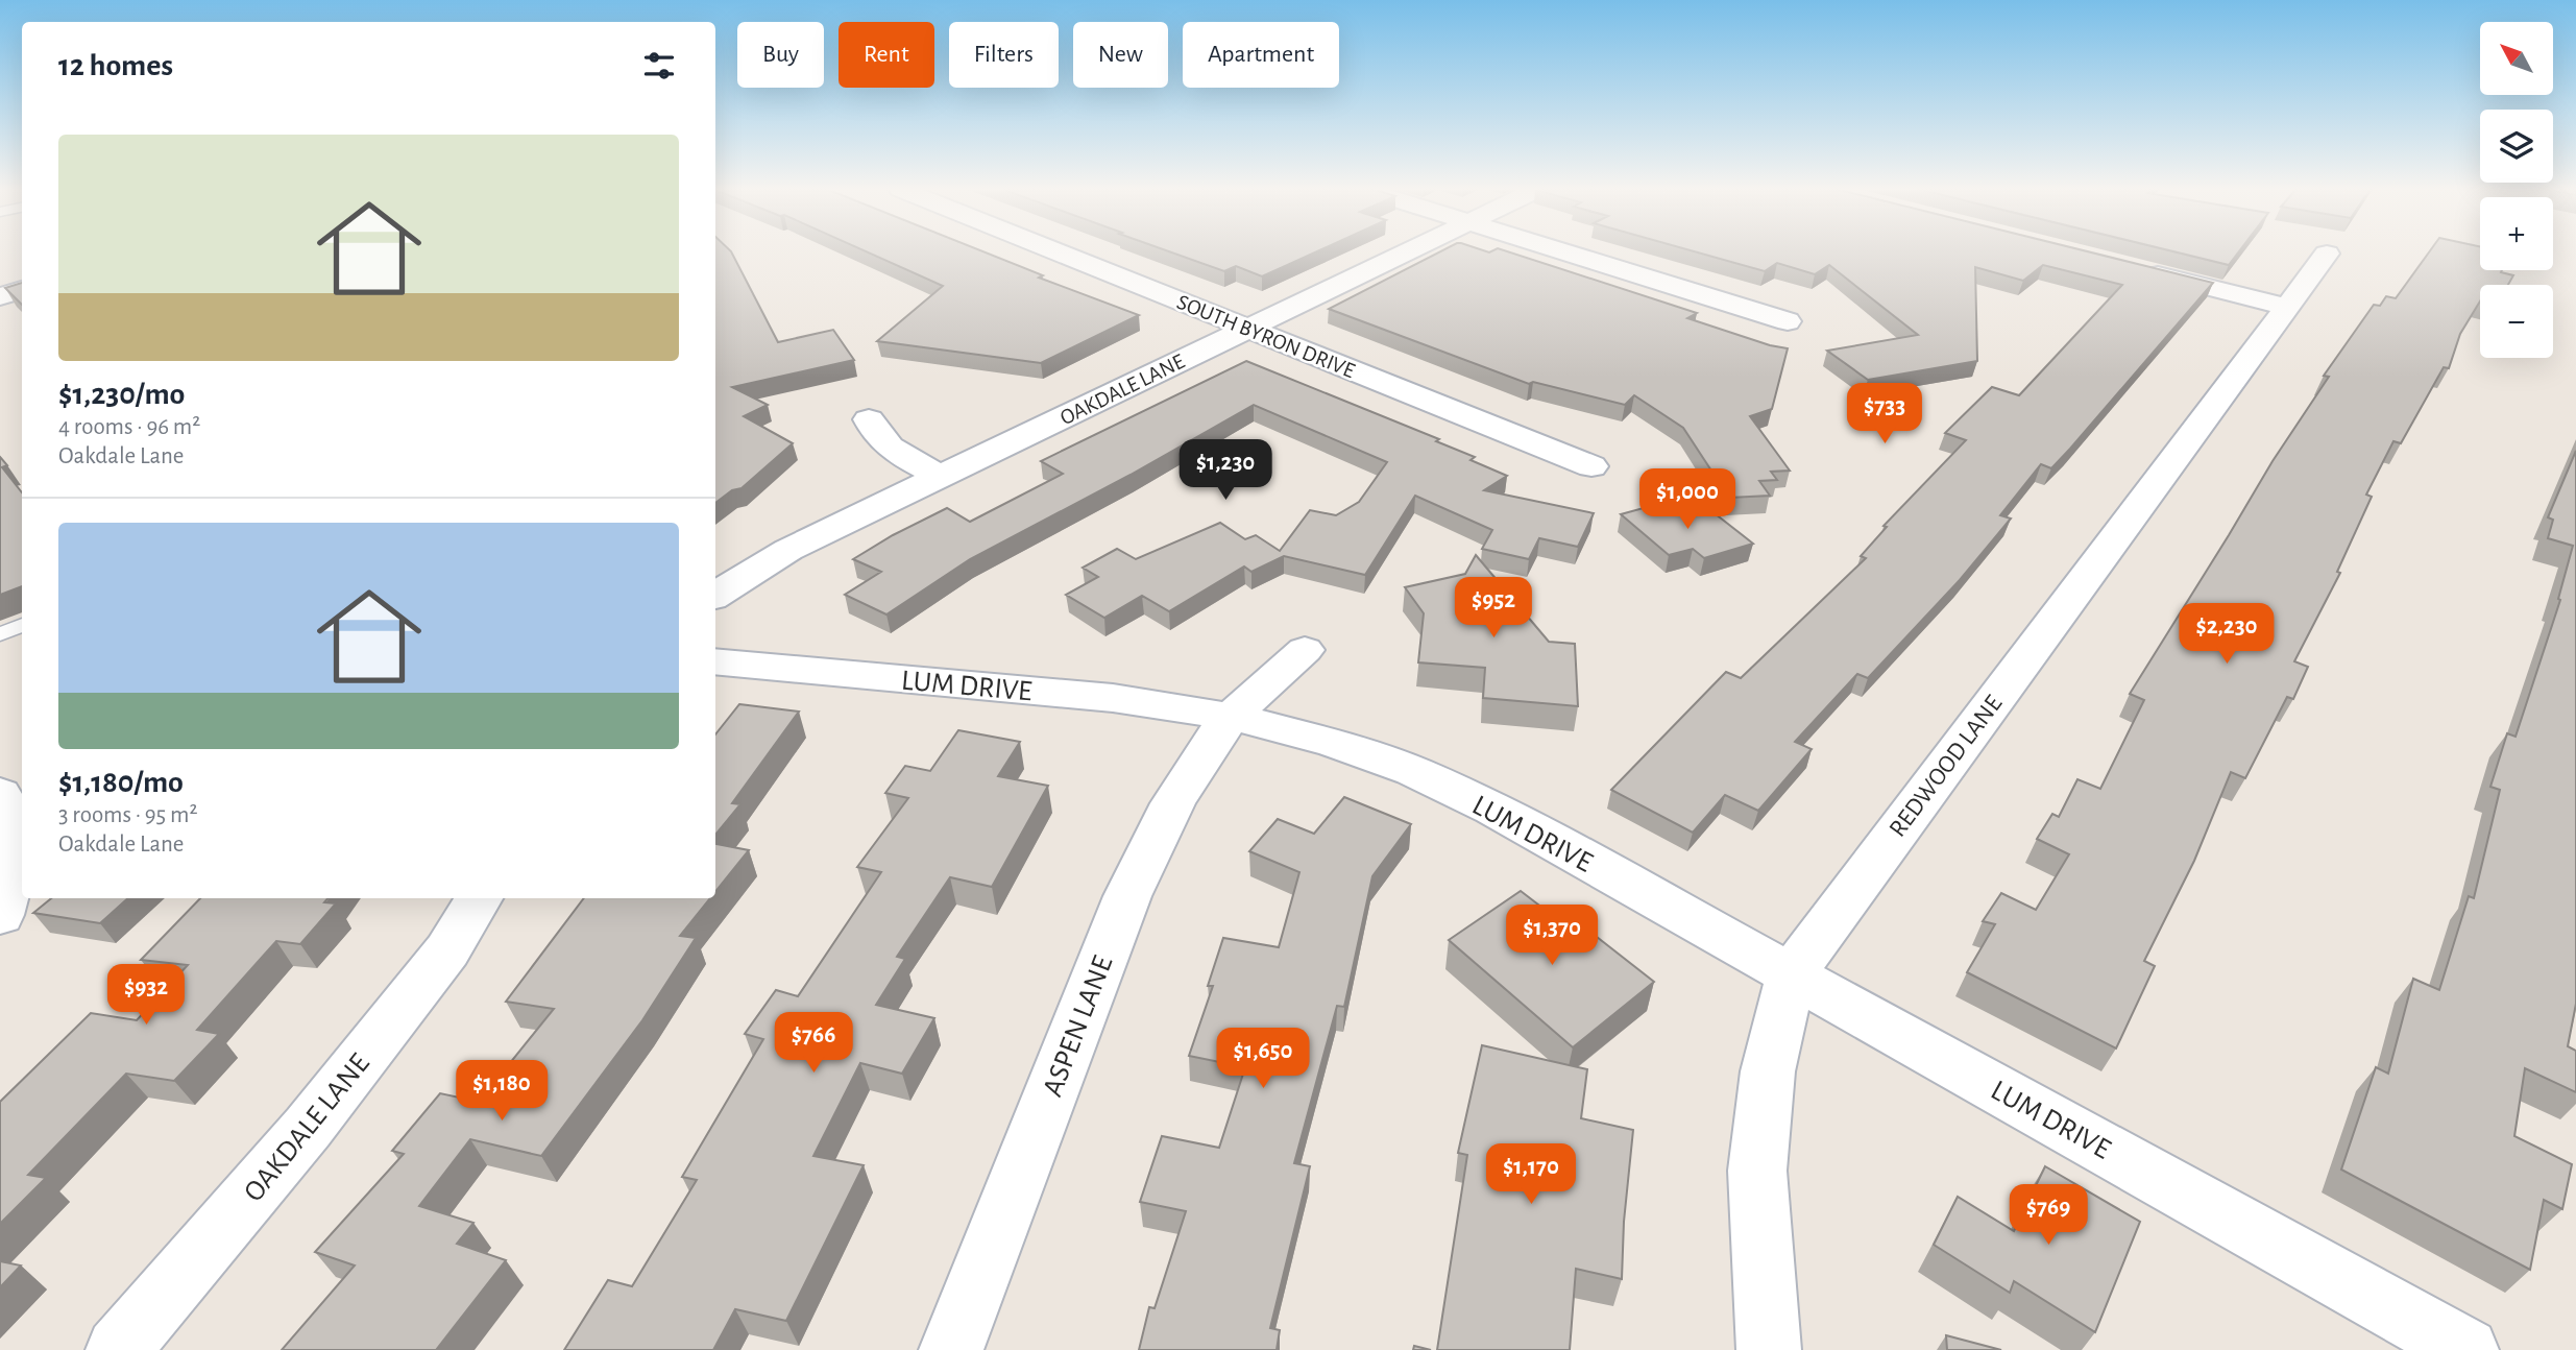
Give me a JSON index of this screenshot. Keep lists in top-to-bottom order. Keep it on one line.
{"streets":{"street":["SOUTH BYRON DRIVE","OAKDALE LANE","LUM DRIVE","REDWOOD LANE","ASPEN LANE"]},"crossings":[["SOUTH BYRON DRIVE","OAKDALE LANE"],["LUM DRIVE","REDWOOD LANE"],["LUM DRIVE","ASPEN LANE"]],"north":"top left","page":{"map_buttons":["+","−"],"chip":["Buy","Rent","Filters","New","Apartment"],"heading":"12 homes","list":[{"name":"$1,230/mo","note":"4 rooms · 96 m² · Oakdale Lane"},{"name":"$1,180/mo","note":"3 rooms · 95 m² · Oakdale Lane"}],"price":["$733","$1,230","$1,000","$952","$2,230","$1,370","$932","$766","$1,650","$1,180","$1,170","$769"]}}
